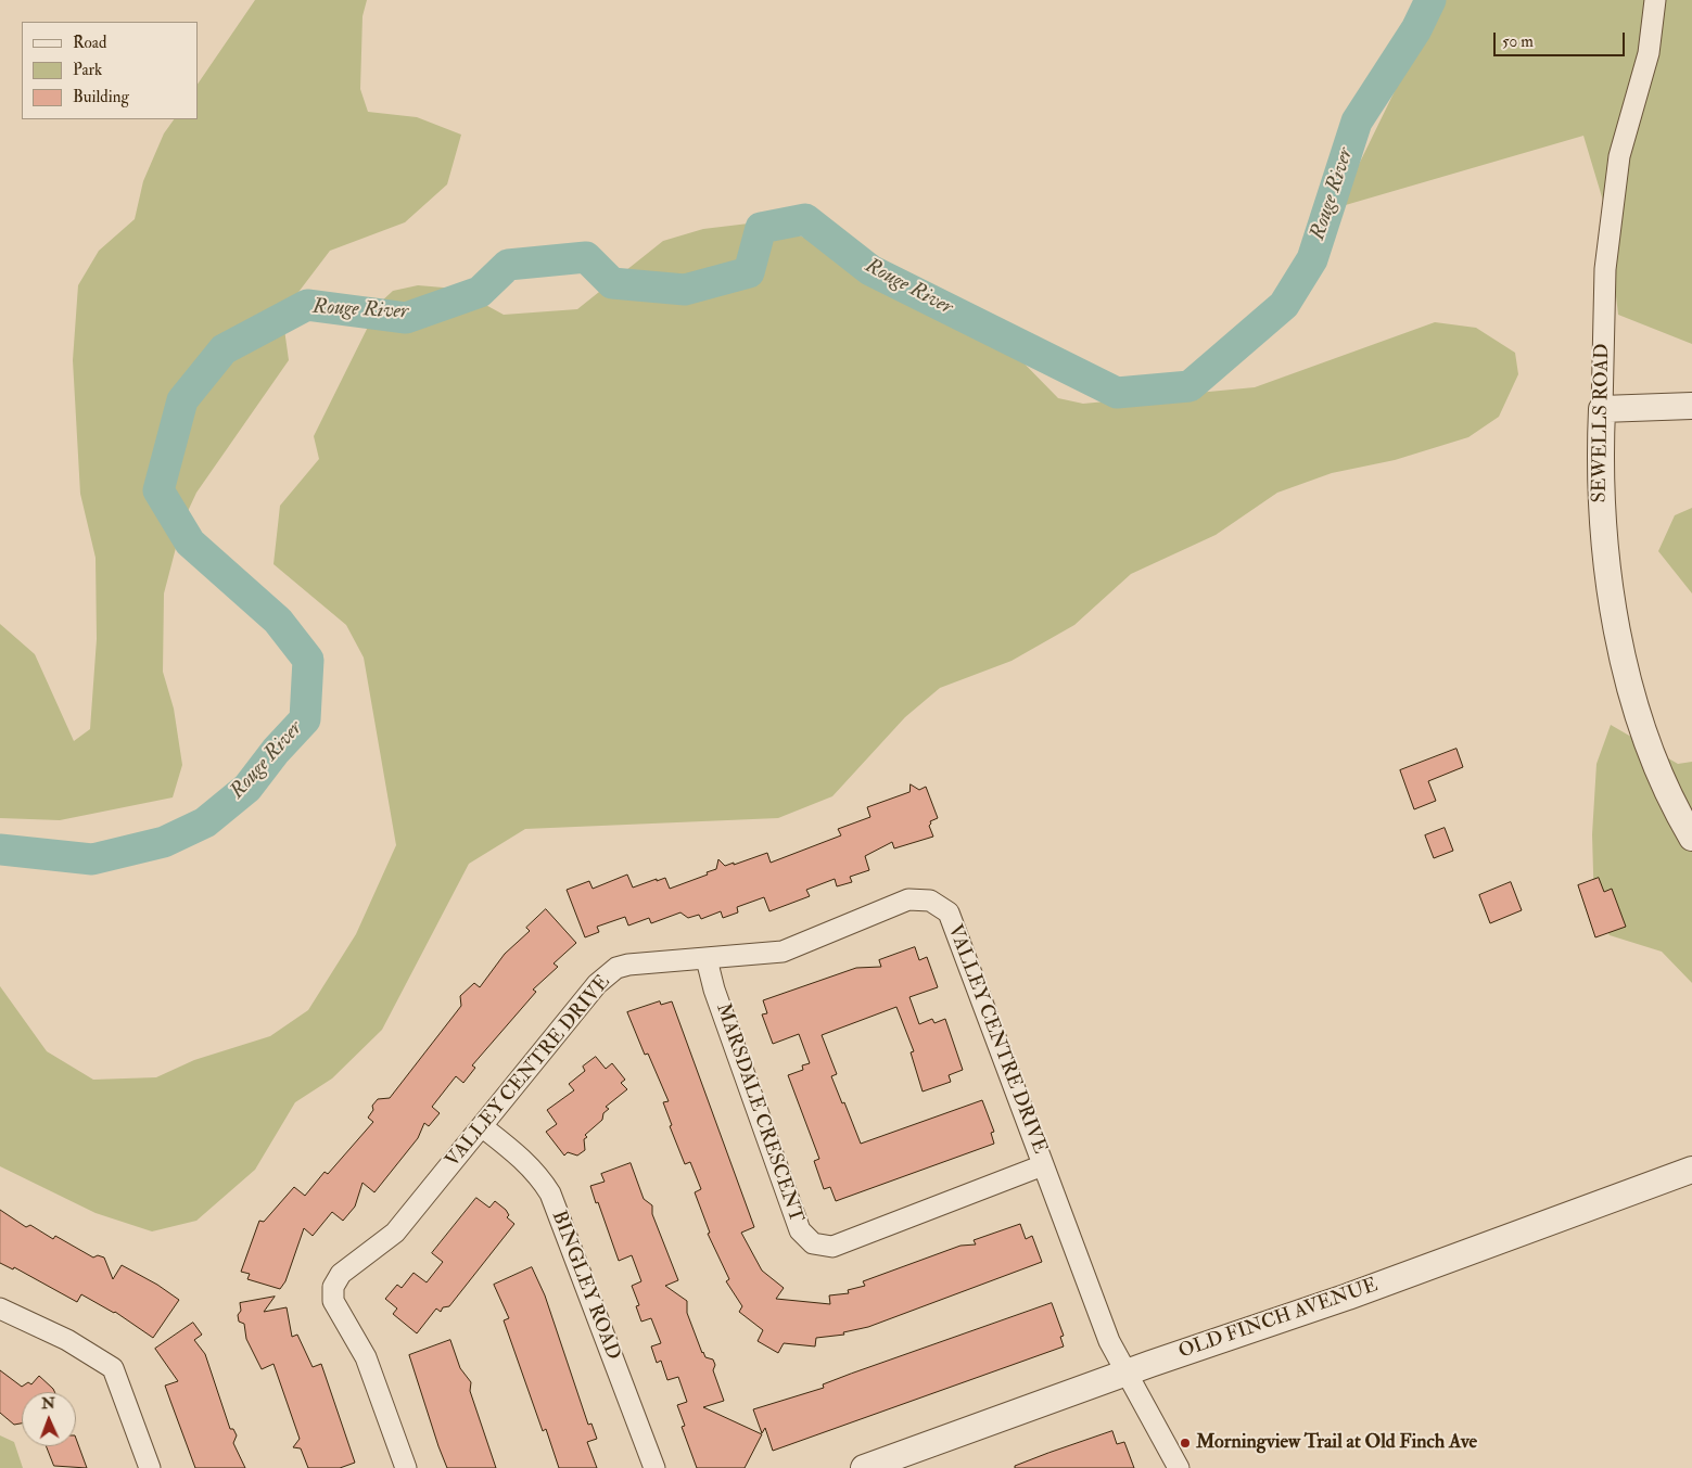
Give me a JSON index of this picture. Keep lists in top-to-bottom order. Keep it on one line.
{"streets":{"street":["SEWELLS ROAD","VALLEY CENTRE DRIVE","MARSDALE CRESCENT","BINGLEY ROAD","OLD FINCH AVENUE"]},"crossings":[["VALLEY CENTRE DRIVE","MARSDALE CRESCENT"],["VALLEY CENTRE DRIVE","BINGLEY ROAD"],["VALLEY CENTRE DRIVE","OLD FINCH AVENUE"]],"water":["Rouge River"],"places":["Morningview Trail at Old Finch Ave"],"legend":["Road","Park","Building"],"scale_bar":"50 m","north":"top"}
